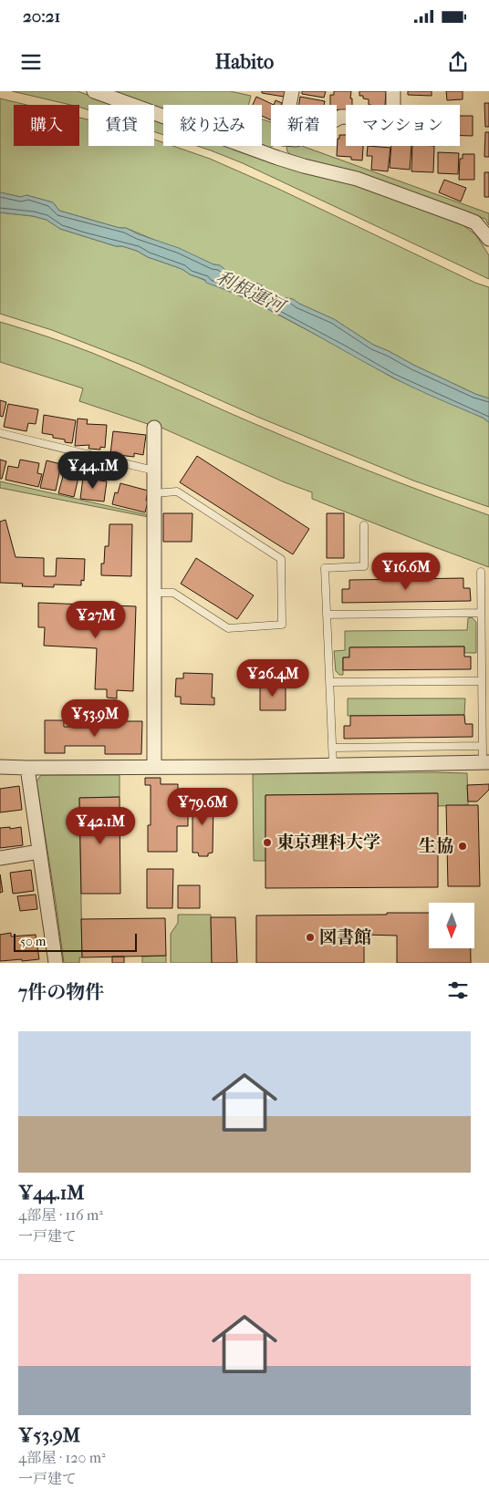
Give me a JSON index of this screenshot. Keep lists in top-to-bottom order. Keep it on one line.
{"water":["利根運河"],"places":["東京理科大学","生協","図書館"],"scale_bar":"50 m","north":"bottom","page":{"status":"20:21","header":"Habito","chip":["購入","賃貸","絞り込み","新着","マンション"],"price":["¥44.1M","¥16.6M","¥27M","¥26.4M","¥53.9M","¥79.6M","¥42.1M"],"scale":"50 m","heading":"7件の物件","list":[{"name":"¥44.1M","note":"4部屋 · 116 m² · 一戸建て"},{"name":"¥53.9M","note":"4部屋 · 120 m² · 一戸建て"}]}}
